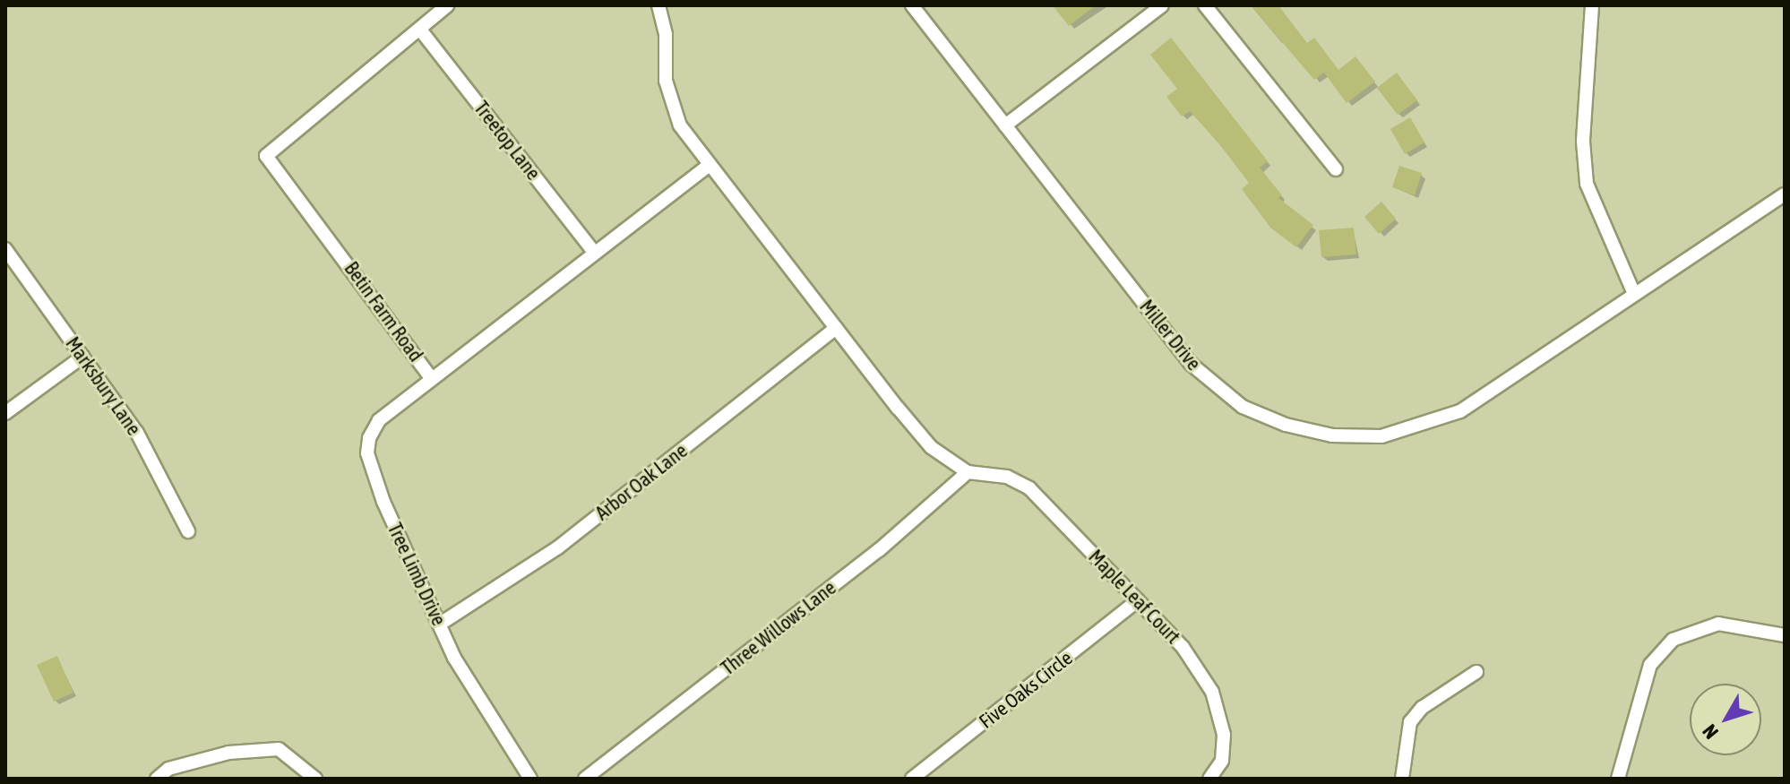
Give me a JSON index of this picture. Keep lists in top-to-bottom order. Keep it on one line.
{"streets":{"street":["Treetop Lane","Betin Farm Road","Miller Drive","Marksbury Lane","Arbor Oak Lane","Tree Limb Drive","Maple Leaf Court","Three Willows Lane","Five Oaks Circle"]},"crossings":[["Treetop Lane","Betin Farm Road"],["Betin Farm Road","Tree Limb Drive"],["Arbor Oak Lane","Tree Limb Drive"],["Maple Leaf Court","Three Willows Lane"],["Maple Leaf Court","Five Oaks Circle"]],"north":"bottom left"}
